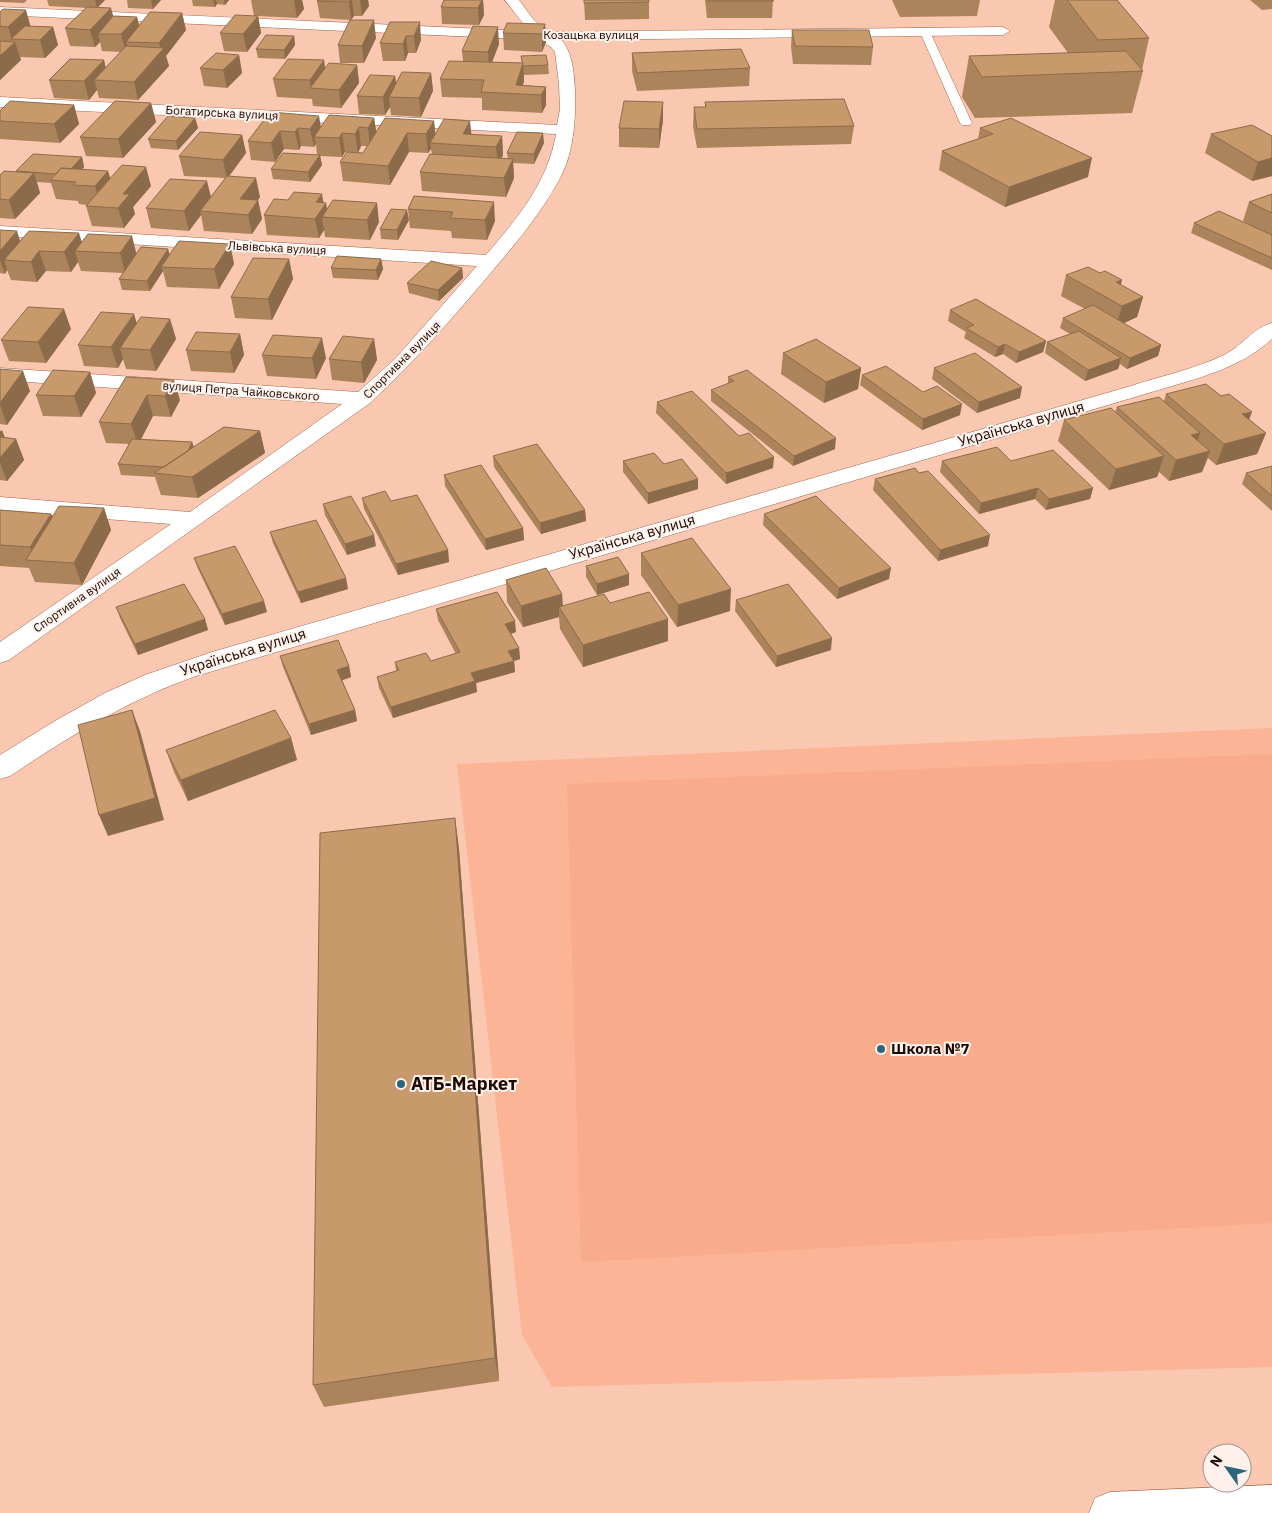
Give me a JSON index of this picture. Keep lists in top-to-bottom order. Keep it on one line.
{"streets":{"street":["Козацька вулиця","Богатирська вулиця","Львівська вулиця","Спортивна вулиця","вулиця Петра Чайковського","Українська вулиця"]},"crossings":[["Козацька вулиця","Спортивна вулиця"],["Богатирська вулиця","Спортивна вулиця"],["Львівська вулиця","Спортивна вулиця"],["Спортивна вулиця","вулиця Петра Чайковського"]],"places":["Школа №7","АТБ-Маркет"],"north":"top left"}
